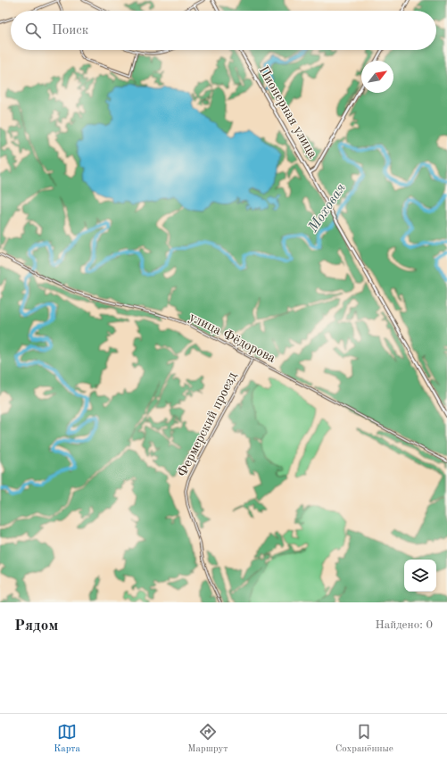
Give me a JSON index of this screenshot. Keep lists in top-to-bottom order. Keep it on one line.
{"streets":{"main road":["Пионерная улица"],"street":["улица Фёдорова","Фермерский проезд"]},"crossings":[["улица Фёдорова","Фермерский проезд"]],"water":["Моховая"],"north":"top right","page":{"search":"Поиск","heading":["Рядом","Найдено: 0"],"nav":["Карта","Маршрут","Сохранённые"]}}
